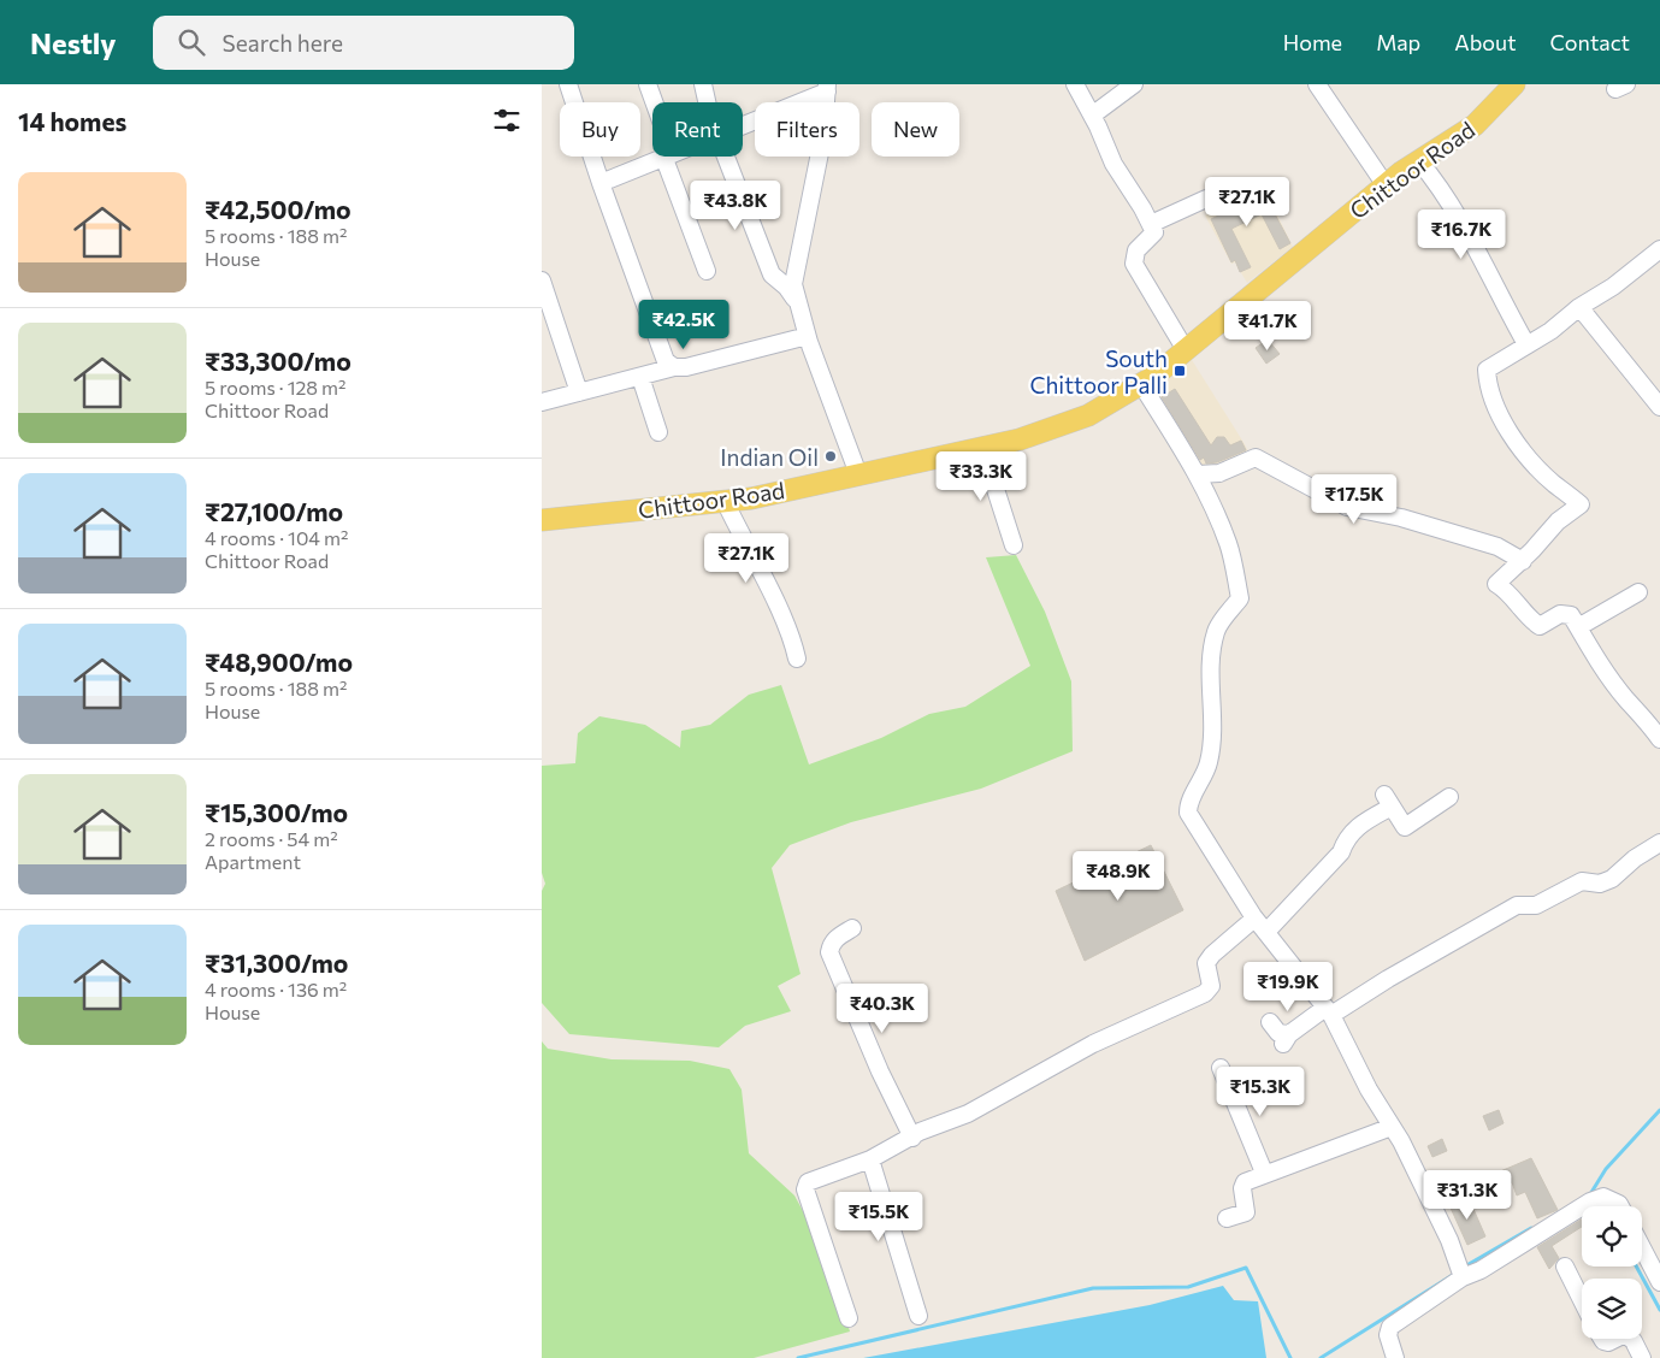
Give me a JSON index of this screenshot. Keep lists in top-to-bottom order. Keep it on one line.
{"streets":{"main road":["Chittoor Road"]},"places":{"transit":["South Chittoor Palli"],"other":["Indian Oil"]},"page":{"header":"Nestly","search":"Search here","nav":["Home","Map","About","Contact"],"heading":"14 homes","chip":["Buy","Rent","Filters","New"],"list":[{"name":"₹42,500/mo","note":"5 rooms · 188 m² · House"},{"name":"₹33,300/mo","note":"5 rooms · 128 m² · Chittoor Road"},{"name":"₹27,100/mo","note":"4 rooms · 104 m² · Chittoor Road"},{"name":"₹48,900/mo","note":"5 rooms · 188 m² · House"},{"name":"₹15,300/mo","note":"2 rooms · 54 m² · Apartment"},{"name":"₹31,300/mo","note":"4 rooms · 136 m² · House"}],"price":["₹27.1K","₹43.8K","₹16.7K","₹42.5K","₹41.7K","₹33.3K","₹17.5K","₹27.1K","₹48.9K","₹19.9K","₹40.3K","₹15.3K","₹31.3K","₹15.5K"]}}
